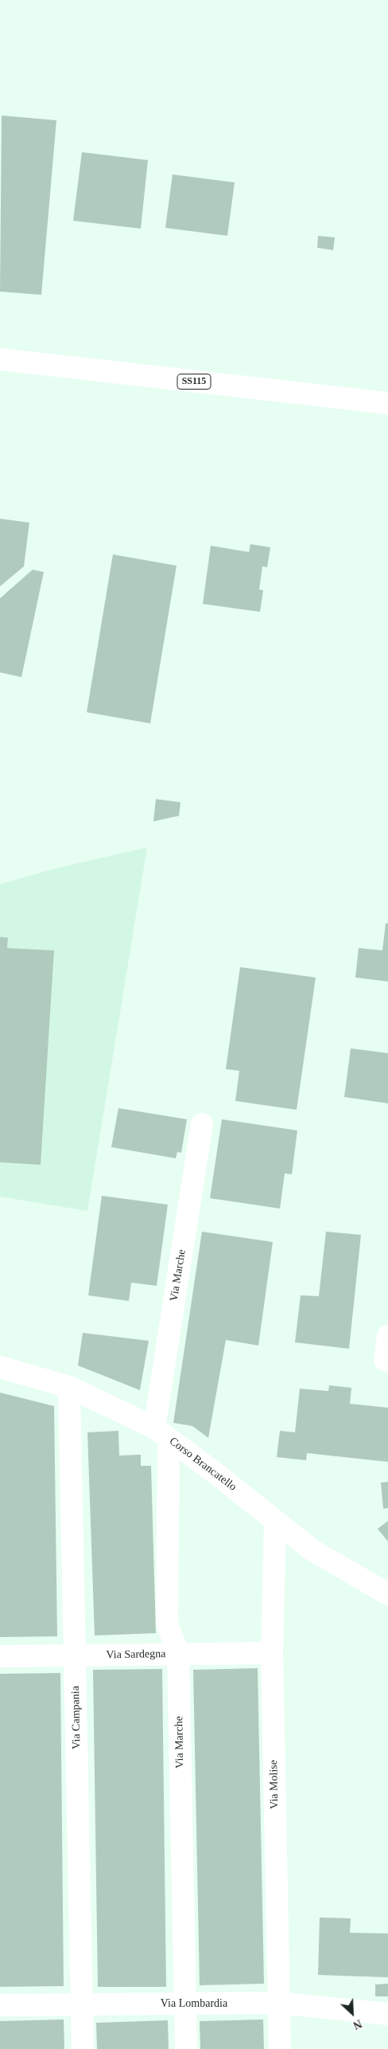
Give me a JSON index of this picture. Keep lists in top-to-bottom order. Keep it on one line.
{"streets":{"street":["SS115","Via Marche","Corso Brancatello","Via Sardegna","Via Campania","Via Molise","Via Lombardia"]},"crossings":[["Via Marche","Corso Brancatello"],["Via Marche","Via Sardegna"],["Via Marche","Via Lombardia"],["Corso Brancatello","Via Campania"],["Corso Brancatello","Via Molise"],["Via Sardegna","Via Campania"],["Via Sardegna","Via Molise"],["Via Campania","Via Lombardia"],["Via Molise","Via Lombardia"]],"north":"bottom right"}
